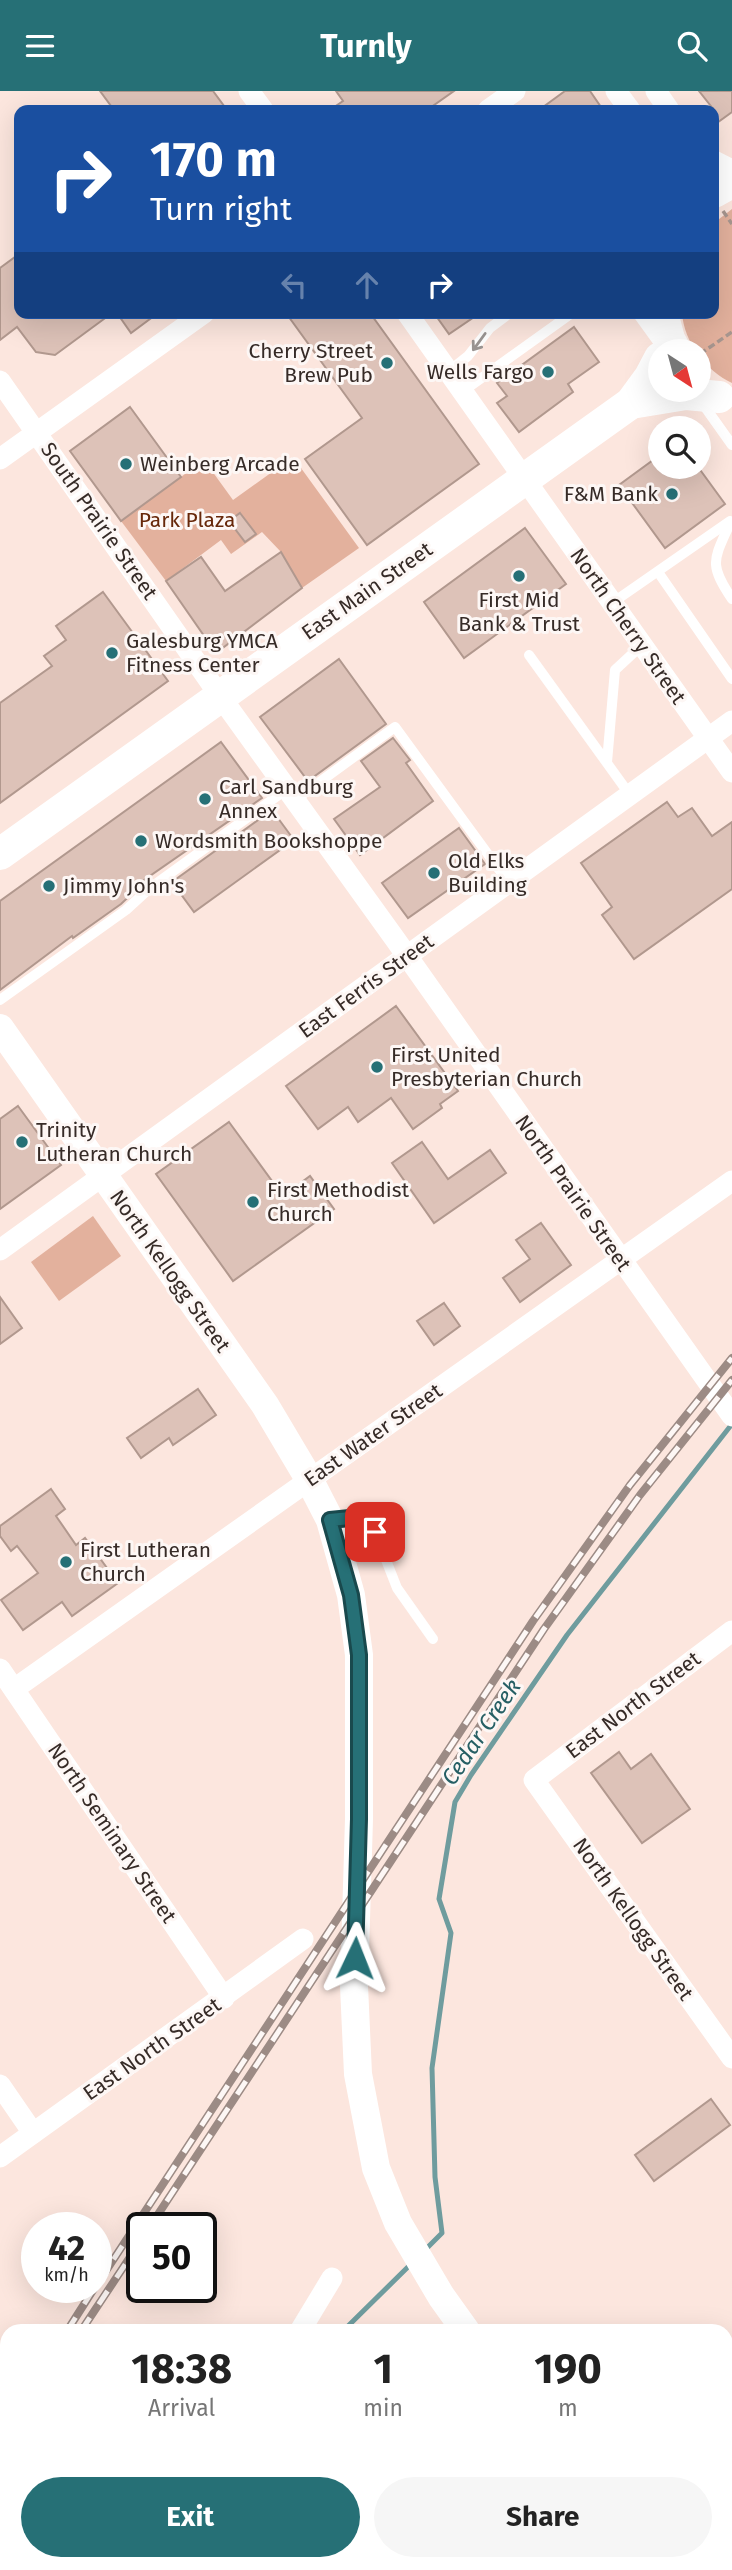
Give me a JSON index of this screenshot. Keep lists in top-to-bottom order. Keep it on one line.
{"streets":{"main road":["East Main Street","North Kellogg Street"],"street":["South Prairie Street","North Cherry Street","East Ferris Street","North Prairie Street","East Water Street","East North Street","North Seminary Street"]},"crossings":[["South Prairie Street","East Main Street"],["South Prairie Street","North Prairie Street"],["East Main Street","North Cherry Street"],["East Main Street","North Prairie Street"],["North Cherry Street","East Ferris Street"],["East Ferris Street","North Prairie Street"],["East Ferris Street","North Kellogg Street"],["North Prairie Street","East Water Street"],["North Kellogg Street","East Water Street"],["North Kellogg Street","East North Street"],["East Water Street","North Seminary Street"],["East North Street","North Seminary Street"]],"water":["Cedar Creek"],"parks":["Park Plaza"],"places":["Cherry Street Brew Pub","Wells Fargo","Weinberg Arcade","F&M Bank","First Mid Bank & Trust","Galesburg YMCA Fitness Center","Carl Sandburg Annex","Wordsmith Bookshoppe","Old Elks Building","Jimmy John's","First United Presbyterian Church","Trinity Lutheran Church","First Methodist Church","First Lutheran Church"],"north":"bottom right","page":{"header":"Turnly","turn":["170 m","Turn right"],"speed":"42 km/h","limit":"50","eta":["18:38","Arrival","1","min","190","m"],"buttons":["Exit","Share"]}}
